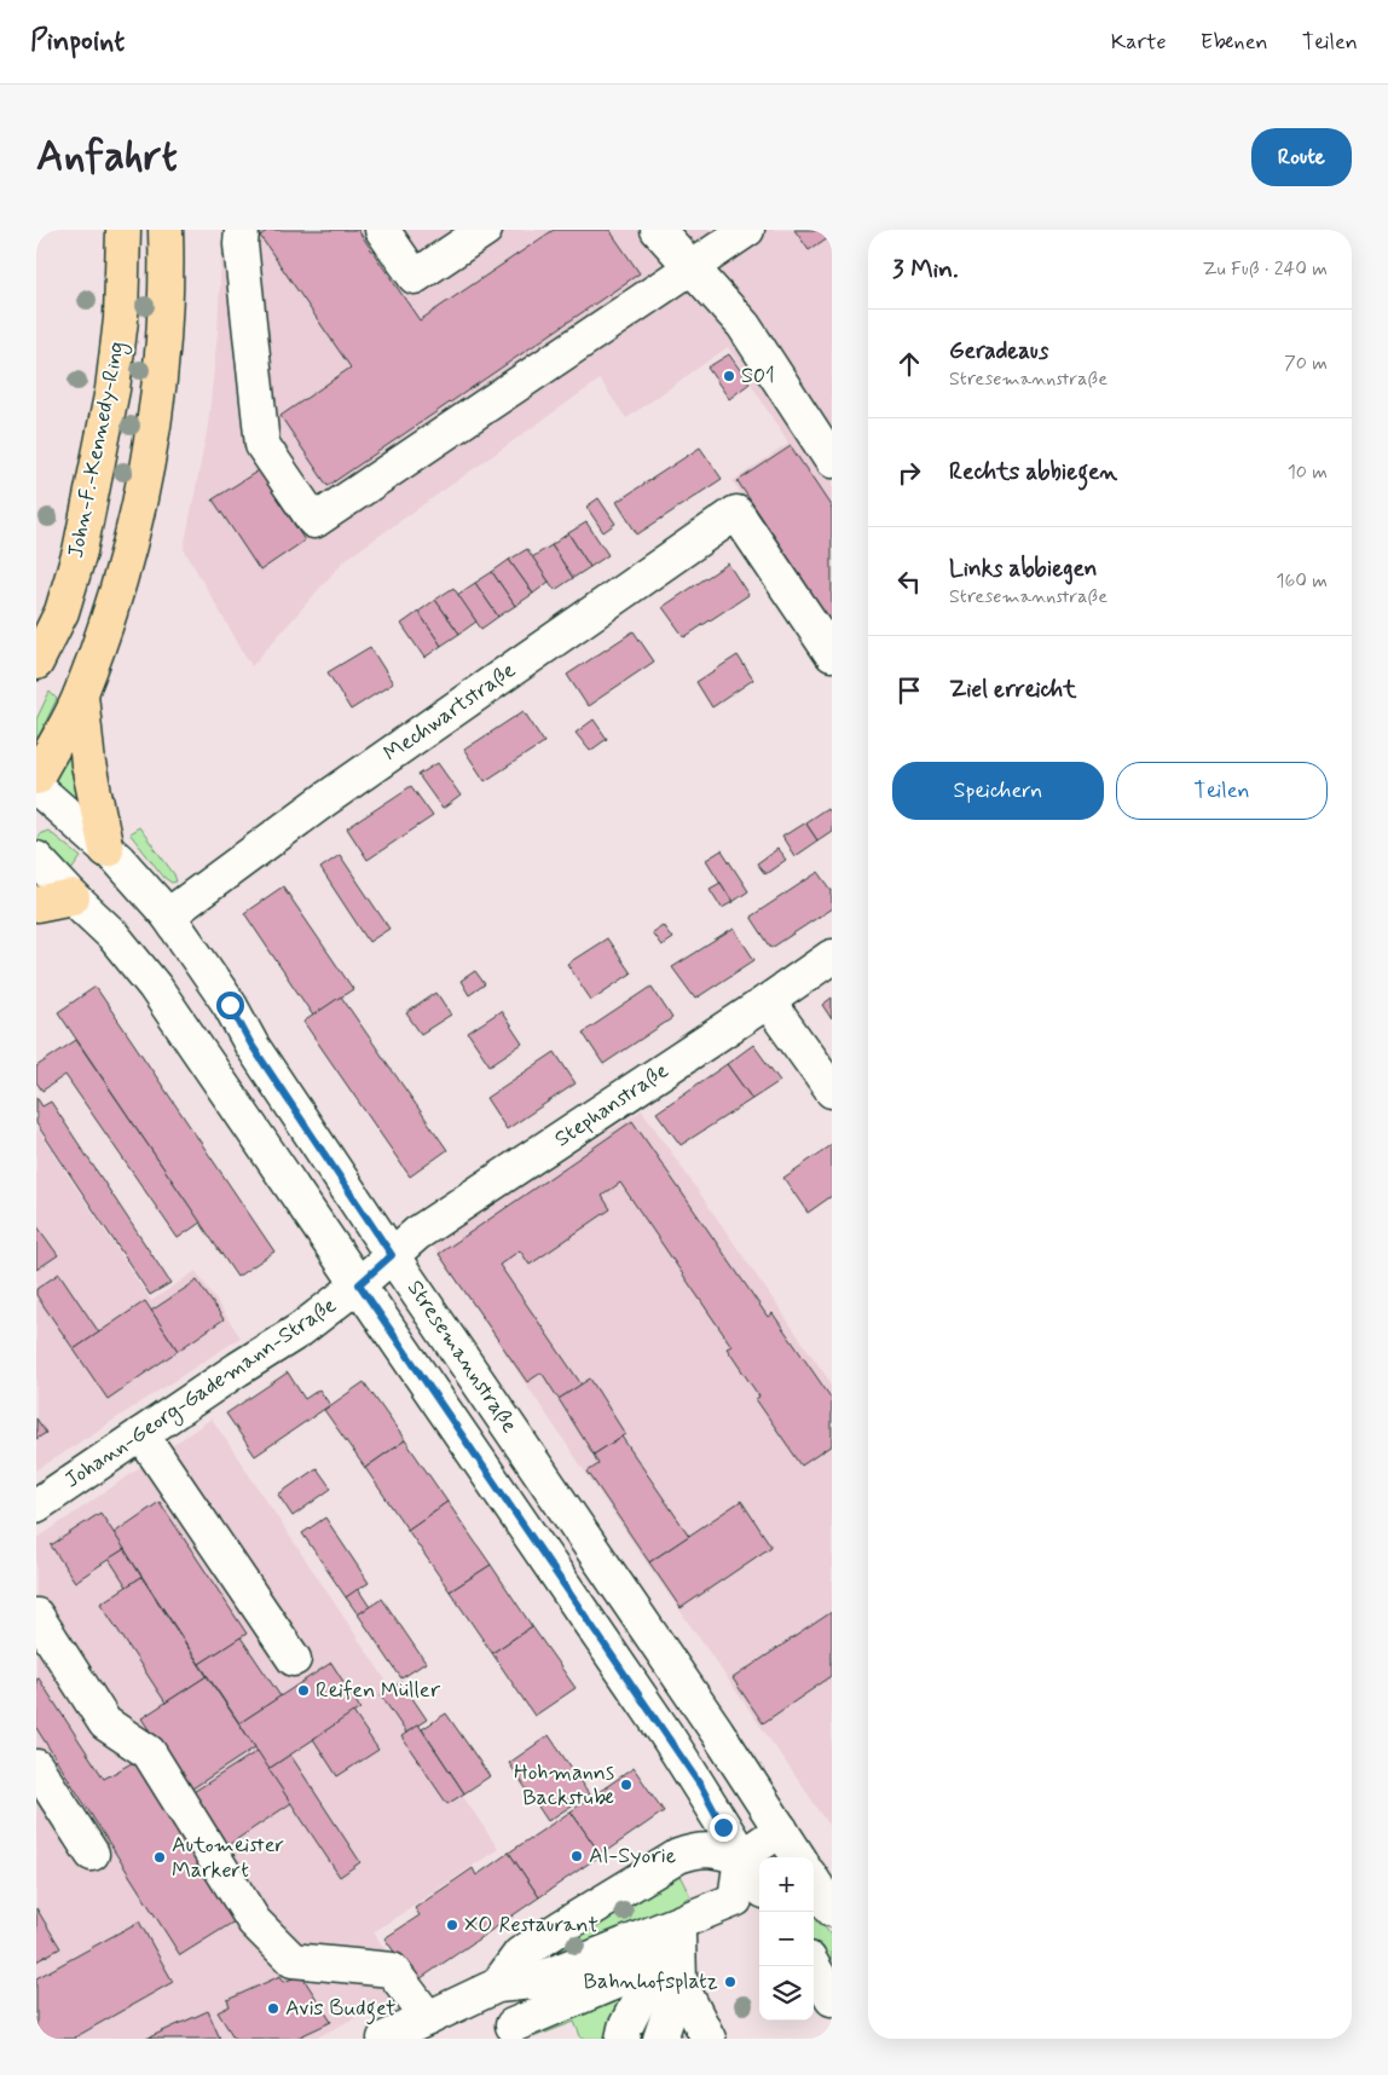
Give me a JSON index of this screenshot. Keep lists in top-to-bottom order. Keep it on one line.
{"streets":{"main road":["John-F.-Kennedy-Ring"],"street":["Mechwartstraße","Stephanstraße","Stresemannstraße","Johann-Georg-Gademann-Straße"]},"crossings":[["Mechwartstraße","Stresemannstraße"],["Stephanstraße","Stresemannstraße"],["Stephanstraße","Johann-Georg-Gademann-Straße"],["Stresemannstraße","Johann-Georg-Gademann-Straße"]],"places":["S01","Reifen Müller","Hohmanns Backstube","Al-Syorie","Automeister Markert","XO Restaurant","Bahnhofsplatz","Avis Budget"],"page":{"header":"Pinpoint","nav":["Karte","Ebenen","Teilen"],"buttons":["Route",["Speichern","Teilen"]],"title":"Anfahrt","heading":["3 Min.","Zu Fuß · 240 m"],"list":[["Geradeaus","Stresemannstraße","70 m"],["Rechts abbiegen","10 m"],["Links abbiegen","Stresemannstraße","160 m"],"Ziel erreicht"],"map_buttons":["+","−"]}}
